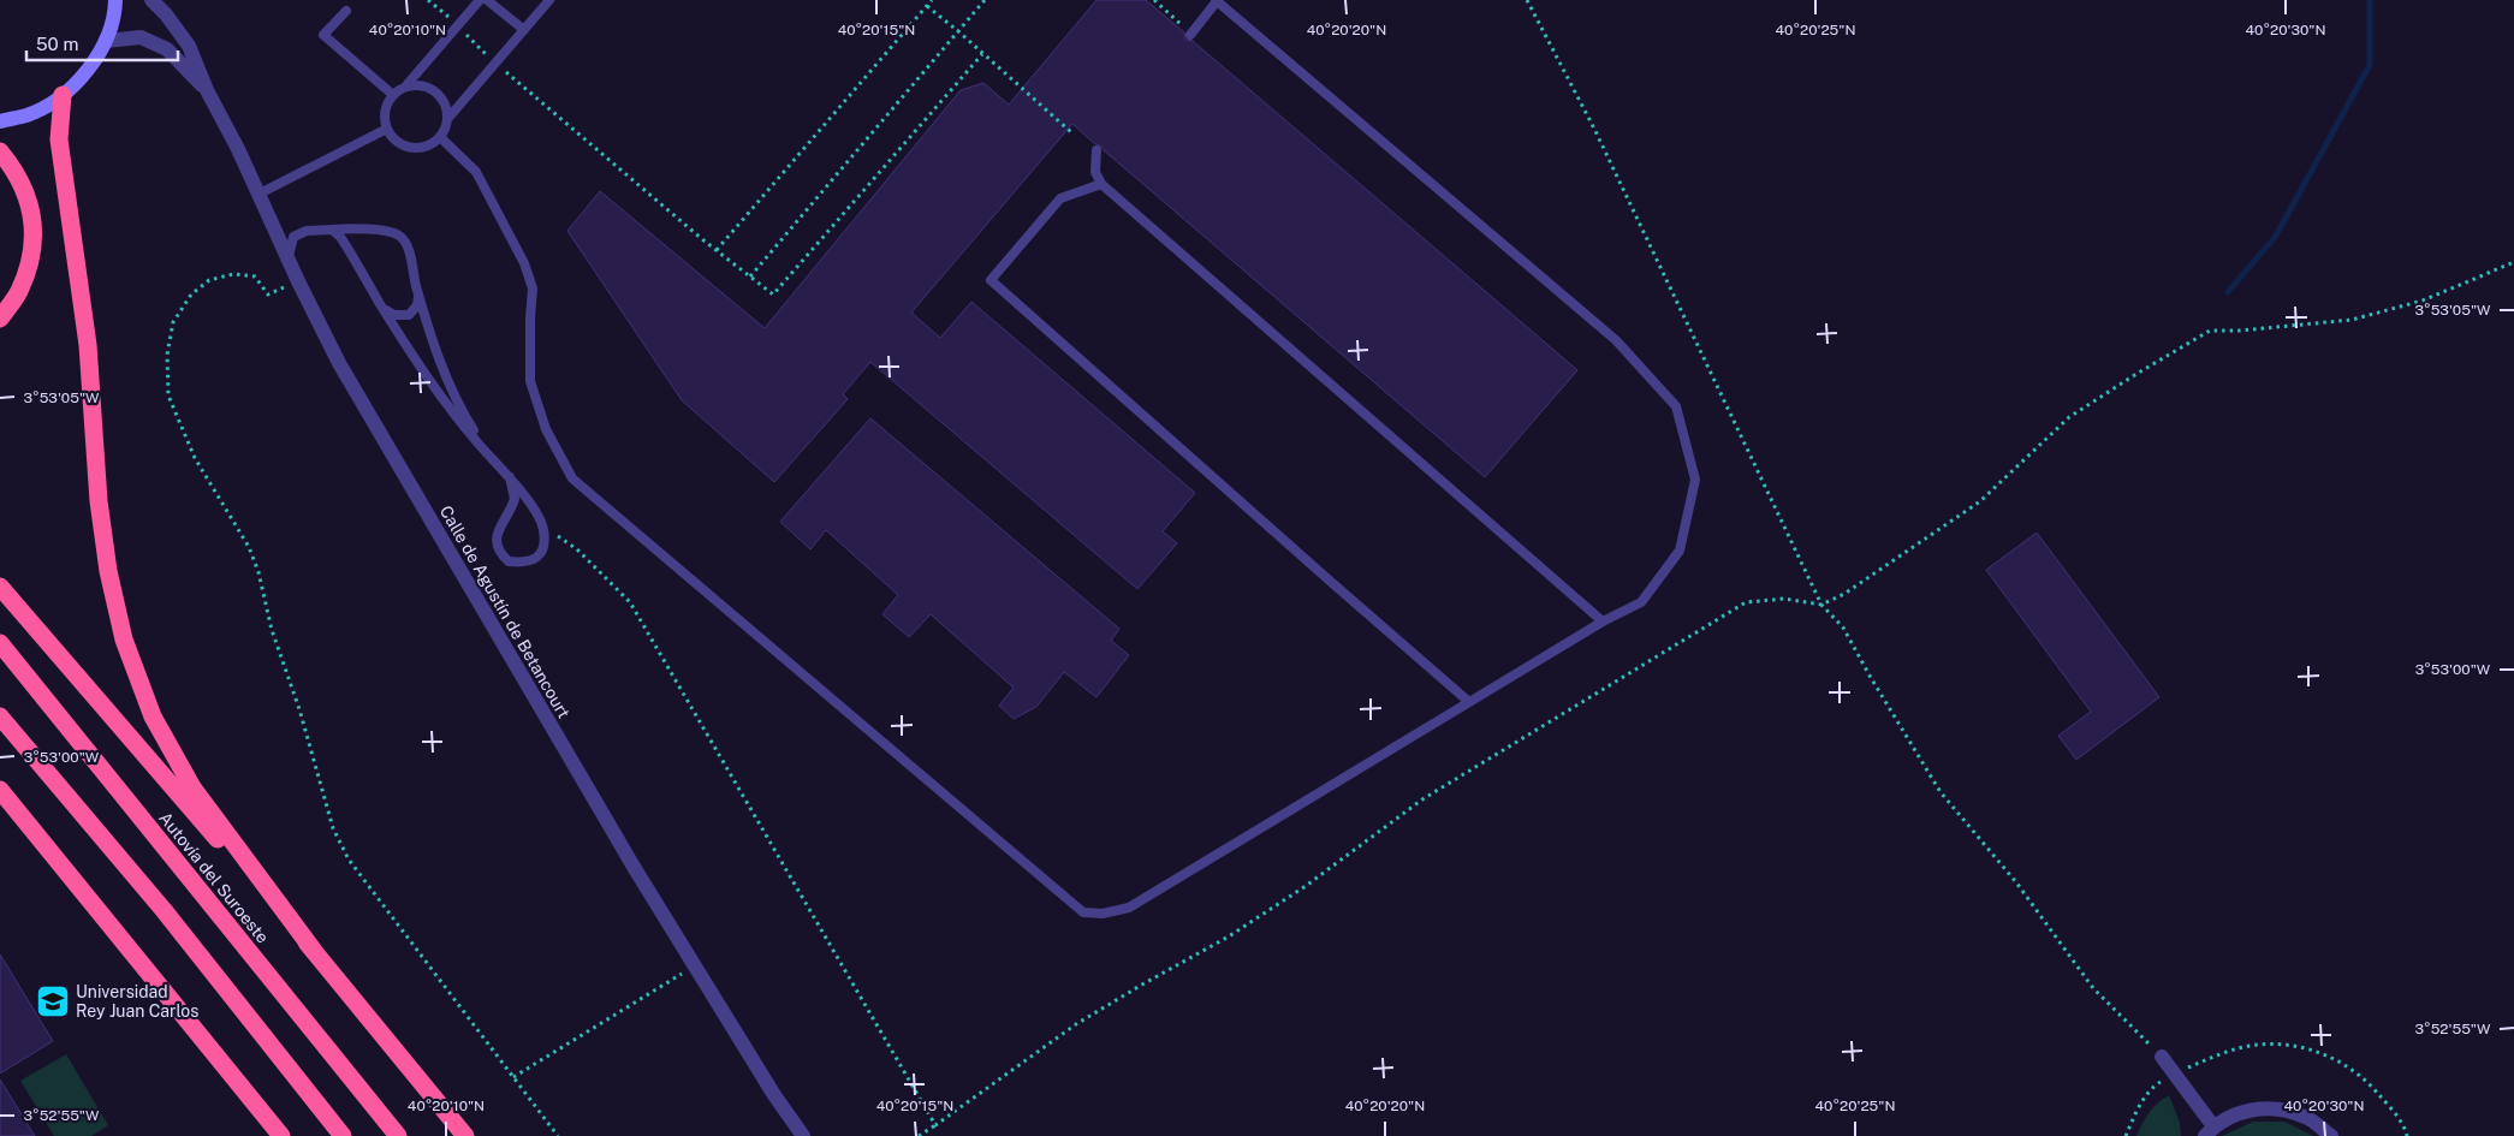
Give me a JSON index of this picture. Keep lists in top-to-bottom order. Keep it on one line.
{"streets":{"highway":["Autovía del Suroeste"],"street":["Calle de Agustín de Betancourt"]},"places":{"school or university":["Universidad Rey Juan Carlos"]},"scale_bar":"50 m","coordinates":["40°20'10\"N","40°20'15\"N","40°20'20\"N","40°20'25\"N","40°20'30\"N","3°53'05\"W","3°53'00\"W","3°52'55\"W"]}
